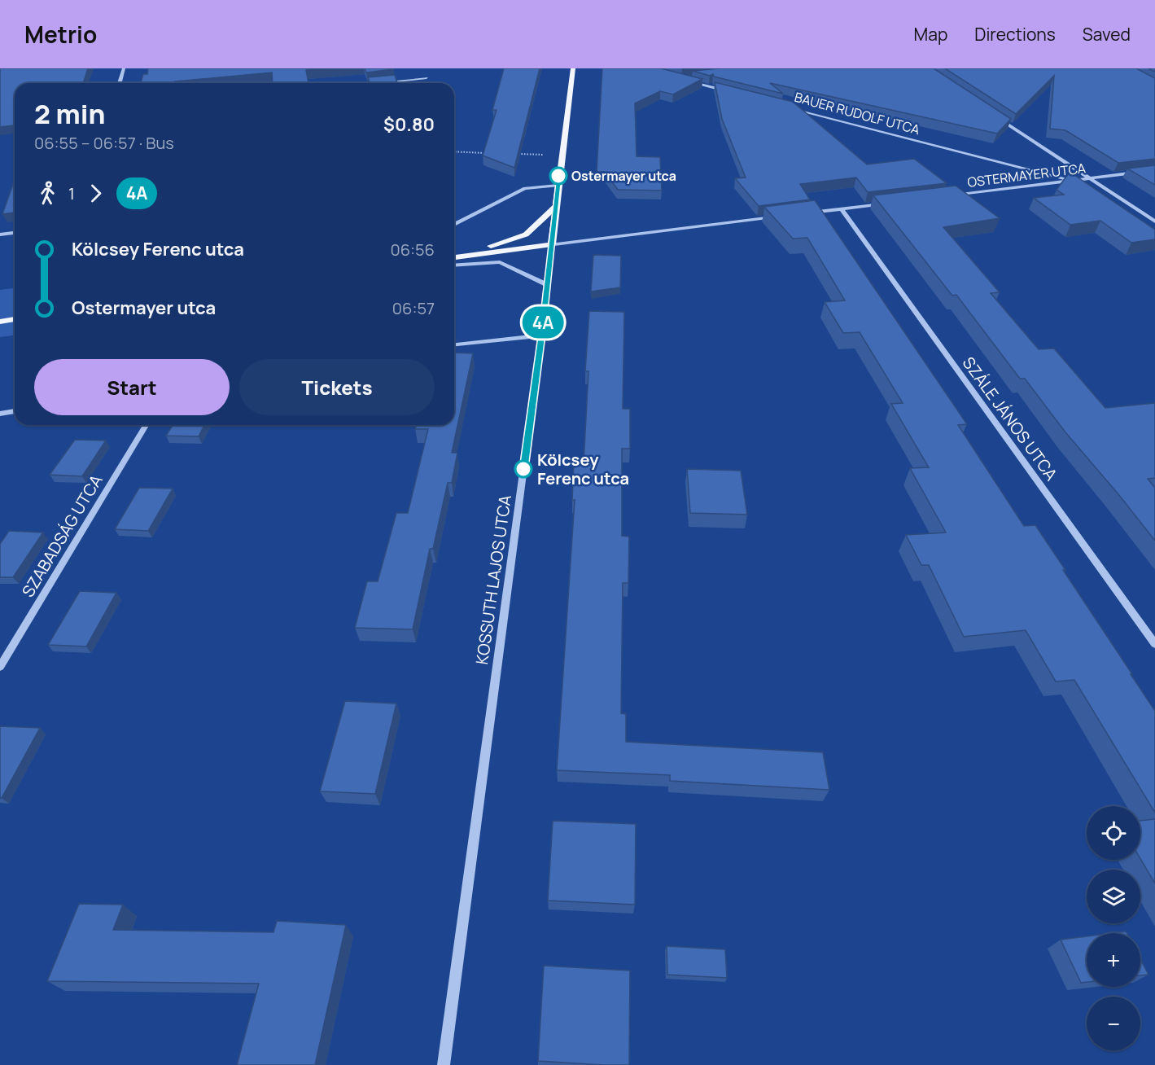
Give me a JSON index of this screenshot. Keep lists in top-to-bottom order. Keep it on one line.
{"streets":{"main road":["KOSSUTH LAJOS UTCA"],"street":["BAUER RUDOLF UTCA","OSTERMAYER UTCA","SZÁLE JÁNOS UTCA","SZABADSÁG UTCA"]},"crossings":[["BAUER RUDOLF UTCA","OSTERMAYER UTCA"]],"places":["Ostermayer utca","Kölcsey Ferenc utca"],"lines":["bus line 4A"],"page":{"header":"Metrio","nav":["Map","Directions","Saved"],"on_map":"4A","heading":["2 min","06:55 – 06:57 · Bus","$0.80"],"legs":["1","4A"],"list":[{"name":"Kölcsey Ferenc utca","value":"06:56"},{"name":"Ostermayer utca","value":"06:57"}],"buttons":["Start","Tickets"],"map_buttons":["+","−"]}}
